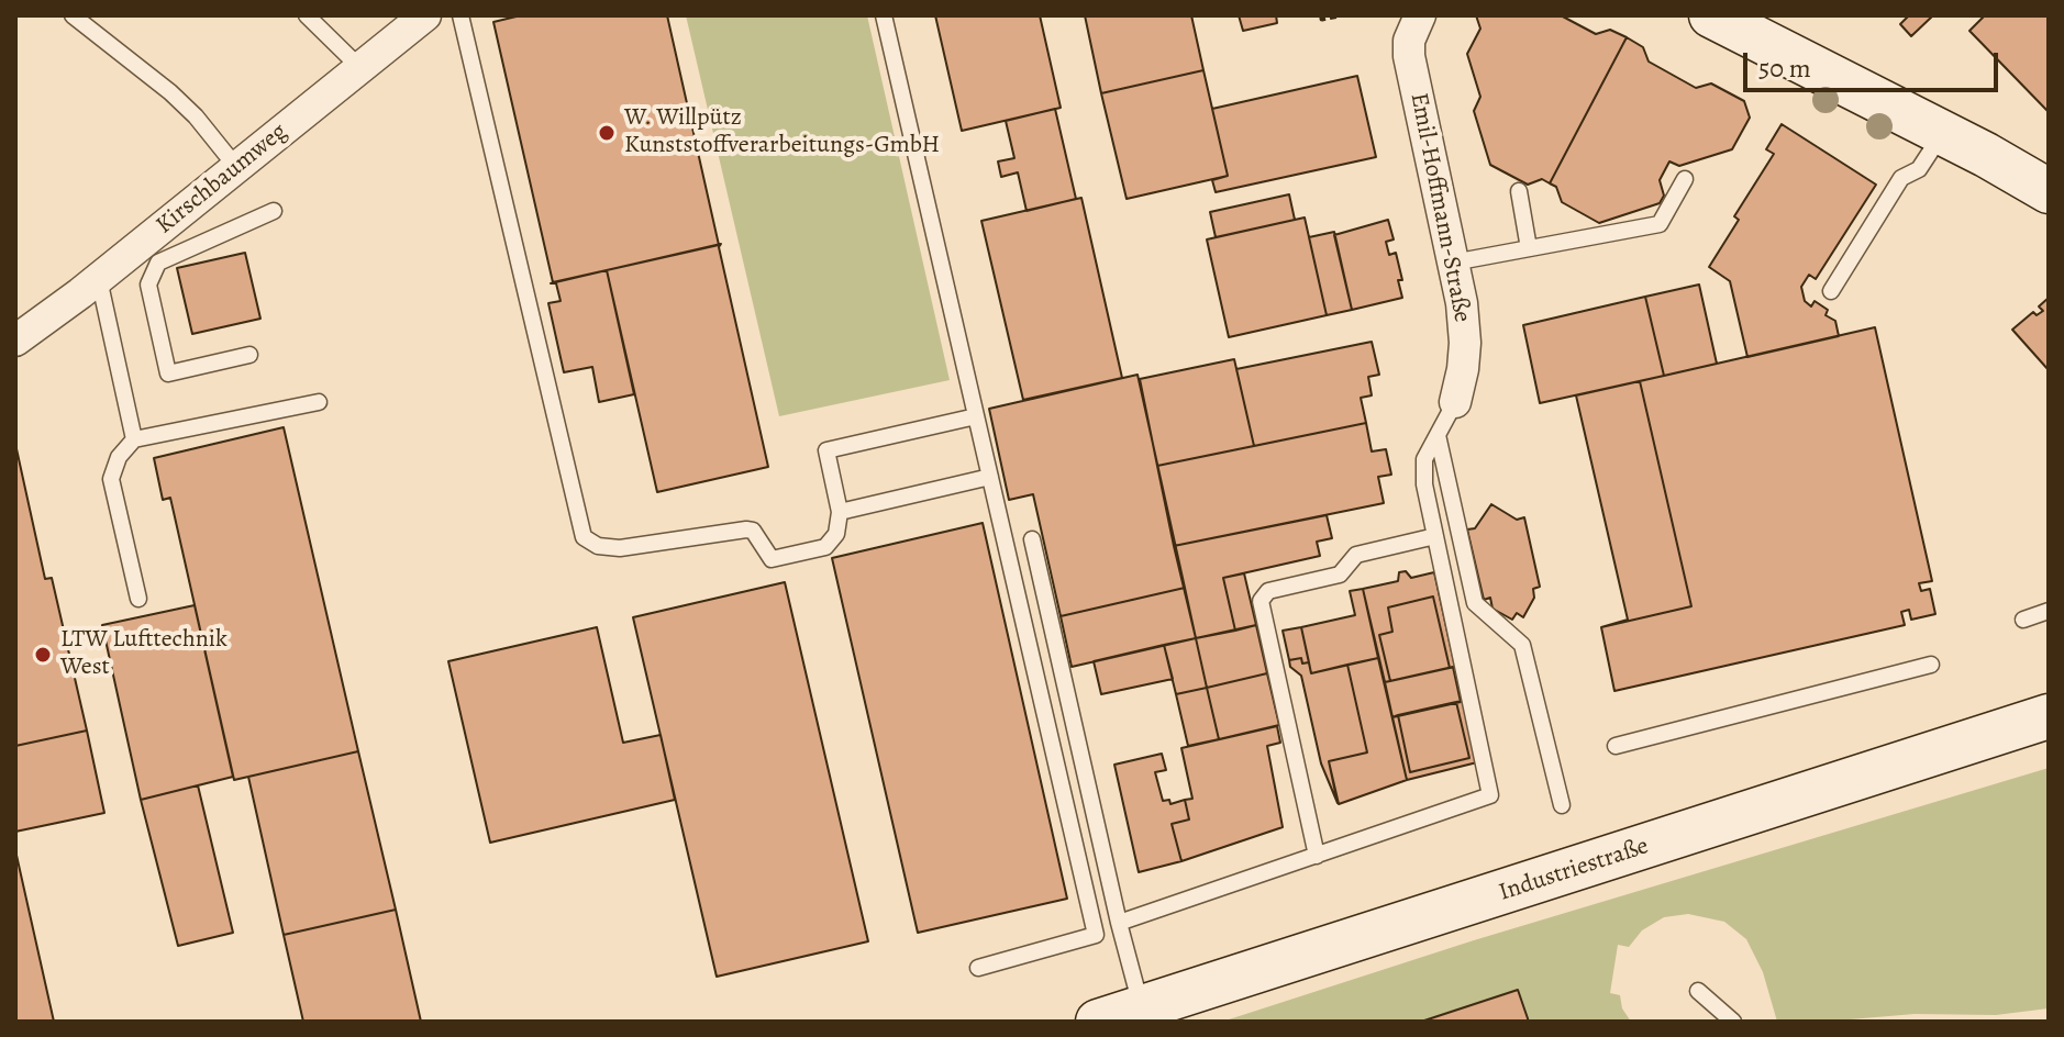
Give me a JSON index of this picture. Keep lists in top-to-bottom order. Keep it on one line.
{"streets":{"main road":["Industriestraße"],"street":["Kirschbaumweg","Emil-Hoffmann-Straße"]},"places":["W. Willpütz Kunststoffverarbeitungs-GmbH","LTW Lufttechnik West"],"scale_bar":"50 m"}
